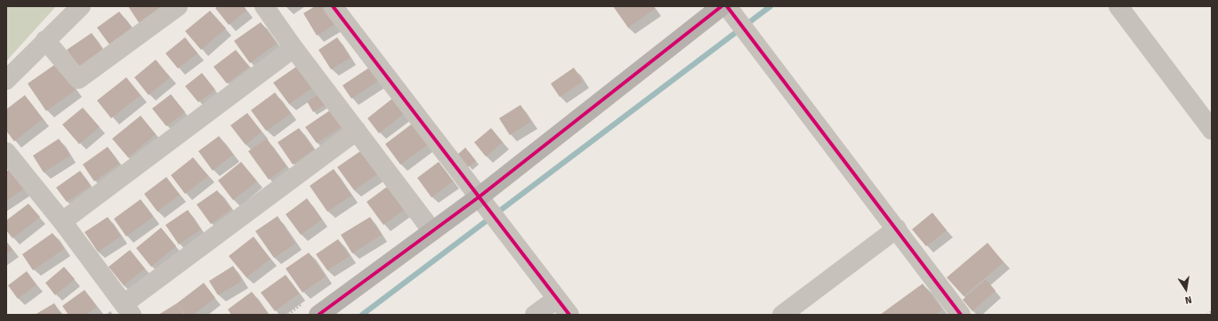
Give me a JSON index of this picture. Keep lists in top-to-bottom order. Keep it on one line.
{"north":"bottom"}
